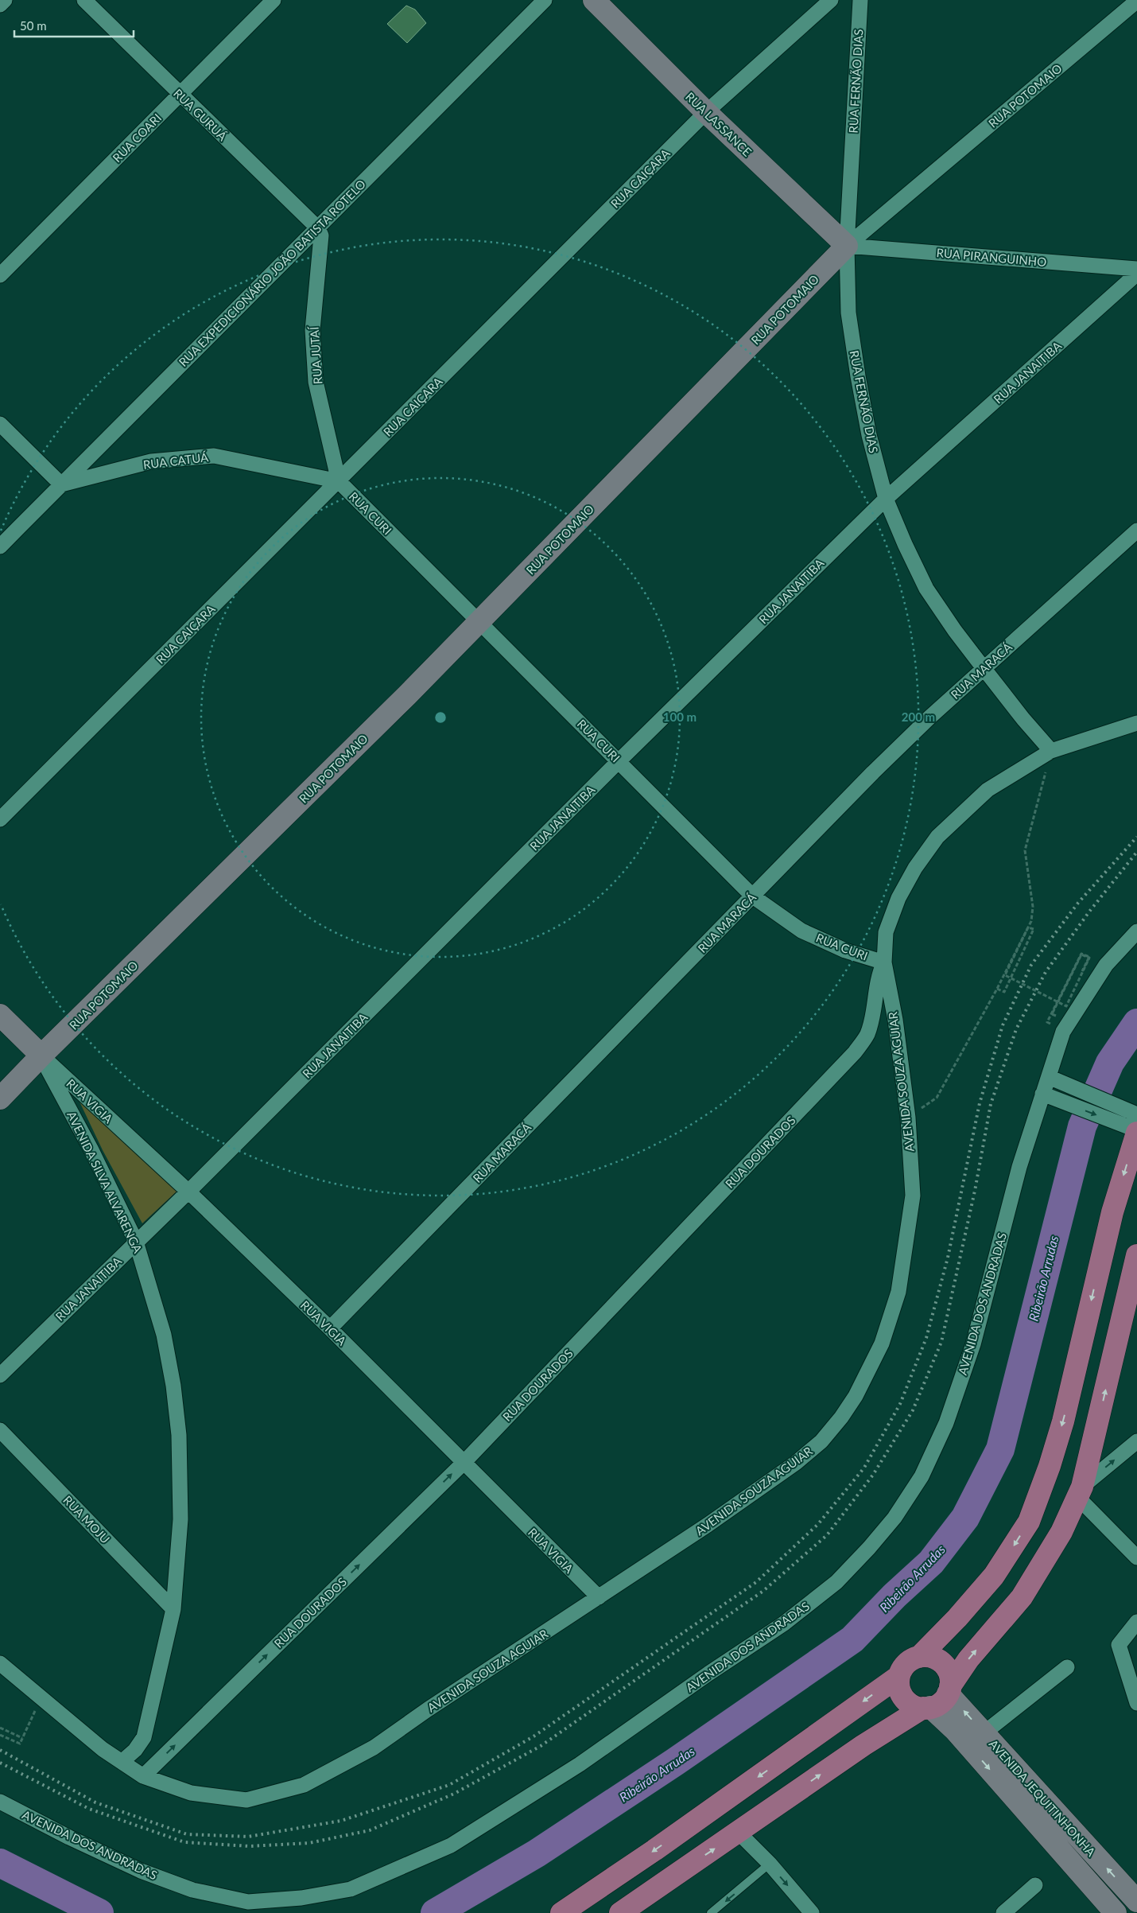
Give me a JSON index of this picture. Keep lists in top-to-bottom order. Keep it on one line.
{"streets":{"street":["RUA FERNÃO DIAS","RUA POTOMAIO","RUA GURUÁ","RUA LASSANCE","RUA COARI","RUA CAIÇARA","RUA PIRANGUINHO","RUA EXPEDICIONÁRIO JOÃO BATISTA ROTELO","RUA JUTAÍ","RUA JANAITIBA","RUA CATUÁ","RUA CURI","RUA MARACÁ","AVENIDA SOUZA AGUIAR","RUA VIGIA","RUA DOURADOS","AVENIDA SILVA ALVARENGA","AVENIDA DOS ANDRADAS","RUA MOJU","AVENIDA JEQUITINHONHA"]},"crossings":[["RUA FERNÃO DIAS","RUA POTOMAIO"],["RUA FERNÃO DIAS","RUA LASSANCE"],["RUA FERNÃO DIAS","RUA PIRANGUINHO"],["RUA FERNÃO DIAS","RUA JANAITIBA"],["RUA FERNÃO DIAS","RUA MARACÁ"],["RUA FERNÃO DIAS","AVENIDA SOUZA AGUIAR"],["RUA POTOMAIO","RUA LASSANCE"],["RUA POTOMAIO","RUA PIRANGUINHO"],["RUA POTOMAIO","RUA CURI"],["RUA POTOMAIO","RUA VIGIA"],["RUA POTOMAIO","AVENIDA SILVA ALVARENGA"],["RUA GURUÁ","RUA COARI"],["RUA GURUÁ","RUA EXPEDICIONÁRIO JOÃO BATISTA ROTELO"],["RUA GURUÁ","RUA JUTAÍ"],["RUA LASSANCE","RUA CAIÇARA"],["RUA LASSANCE","RUA PIRANGUINHO"],["RUA CAIÇARA","RUA JUTAÍ"],["RUA CAIÇARA","RUA CATUÁ"],["RUA CAIÇARA","RUA CURI"],["RUA EXPEDICIONÁRIO JOÃO BATISTA ROTELO","RUA JUTAÍ"],["RUA EXPEDICIONÁRIO JOÃO BATISTA ROTELO","RUA CATUÁ"],["RUA JUTAÍ","RUA CATUÁ"],["RUA JUTAÍ","RUA CURI"],["RUA JANAITIBA","RUA CURI"],["RUA JANAITIBA","RUA VIGIA"],["RUA JANAITIBA","AVENIDA SILVA ALVARENGA"],["RUA CATUÁ","RUA CURI"],["RUA CURI","RUA MARACÁ"],["RUA CURI","AVENIDA SOUZA AGUIAR"],["RUA CURI","RUA DOURADOS"],["RUA MARACÁ","RUA VIGIA"],["AVENIDA SOUZA AGUIAR","RUA VIGIA"],["AVENIDA SOUZA AGUIAR","RUA DOURADOS"],["AVENIDA SOUZA AGUIAR","AVENIDA SILVA ALVARENGA"],["RUA VIGIA","RUA DOURADOS"],["RUA VIGIA","AVENIDA SILVA ALVARENGA"],["AVENIDA SILVA ALVARENGA","RUA MOJU"]],"one_way":["RUA DOURADOS"],"water":["Ribeirão Arrudas"],"scale_bar":"50 m","rings":["100 m","200 m"]}
